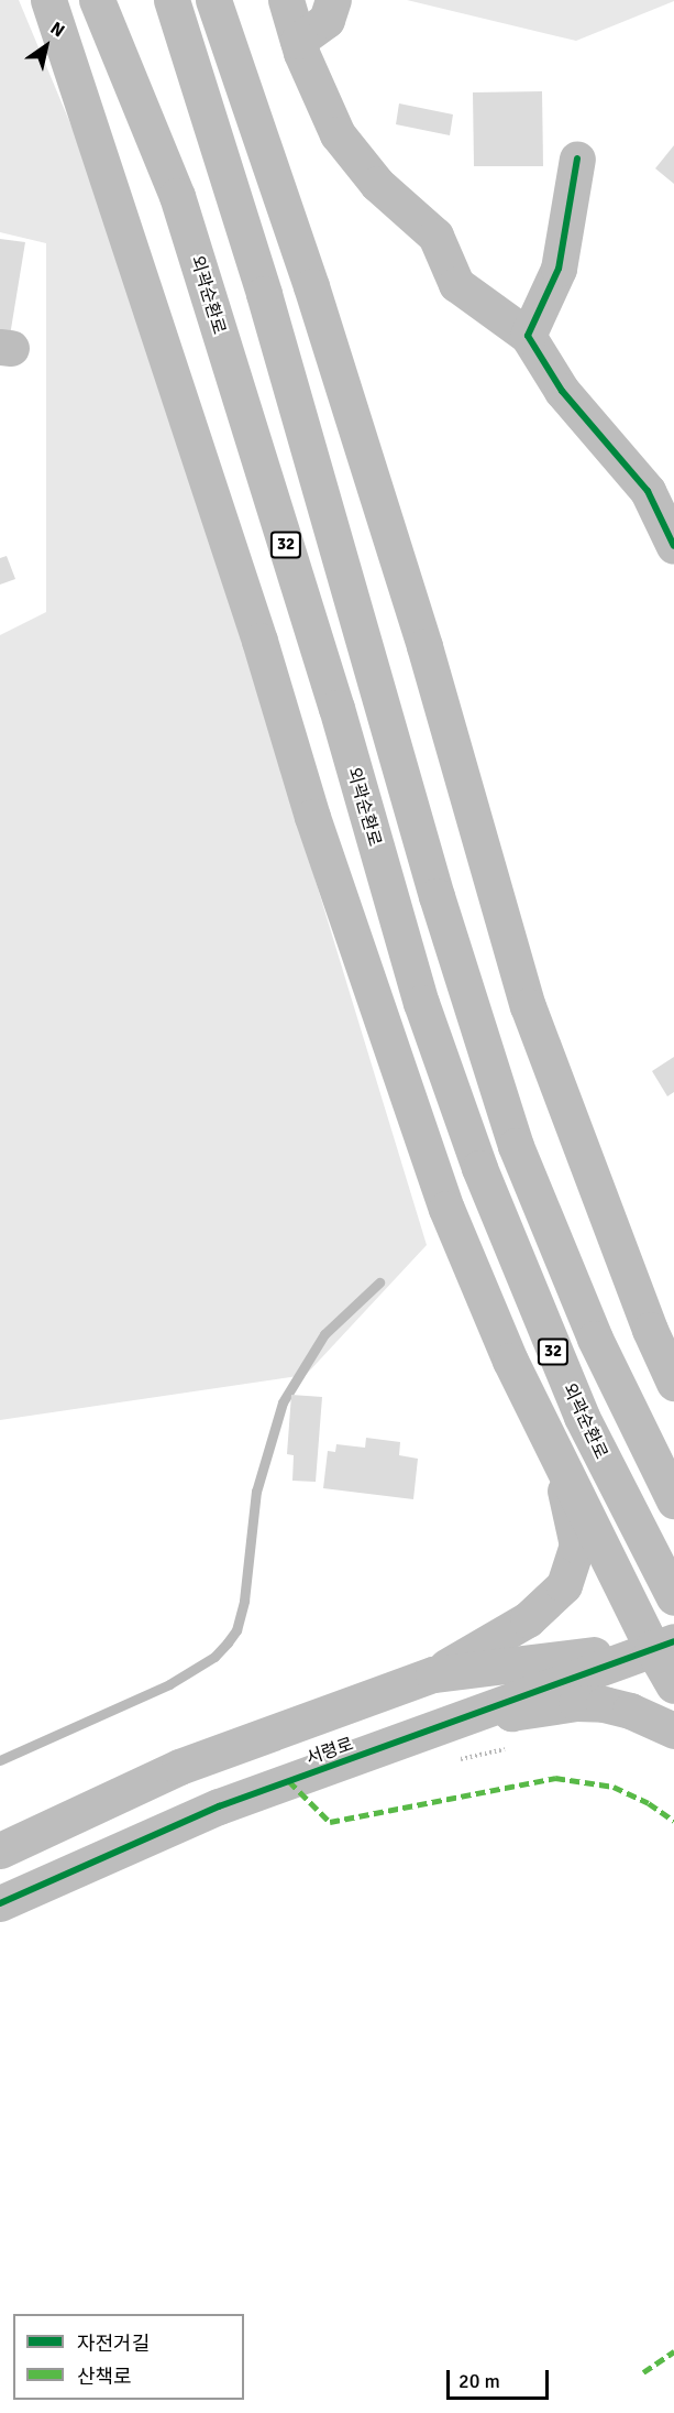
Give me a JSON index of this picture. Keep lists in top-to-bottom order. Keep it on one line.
{"streets":{"main road":["외곽순환로","32","서령로"]},"legend":["자전거길","산책로"],"scale_bar":"20 m","north":"top right"}
